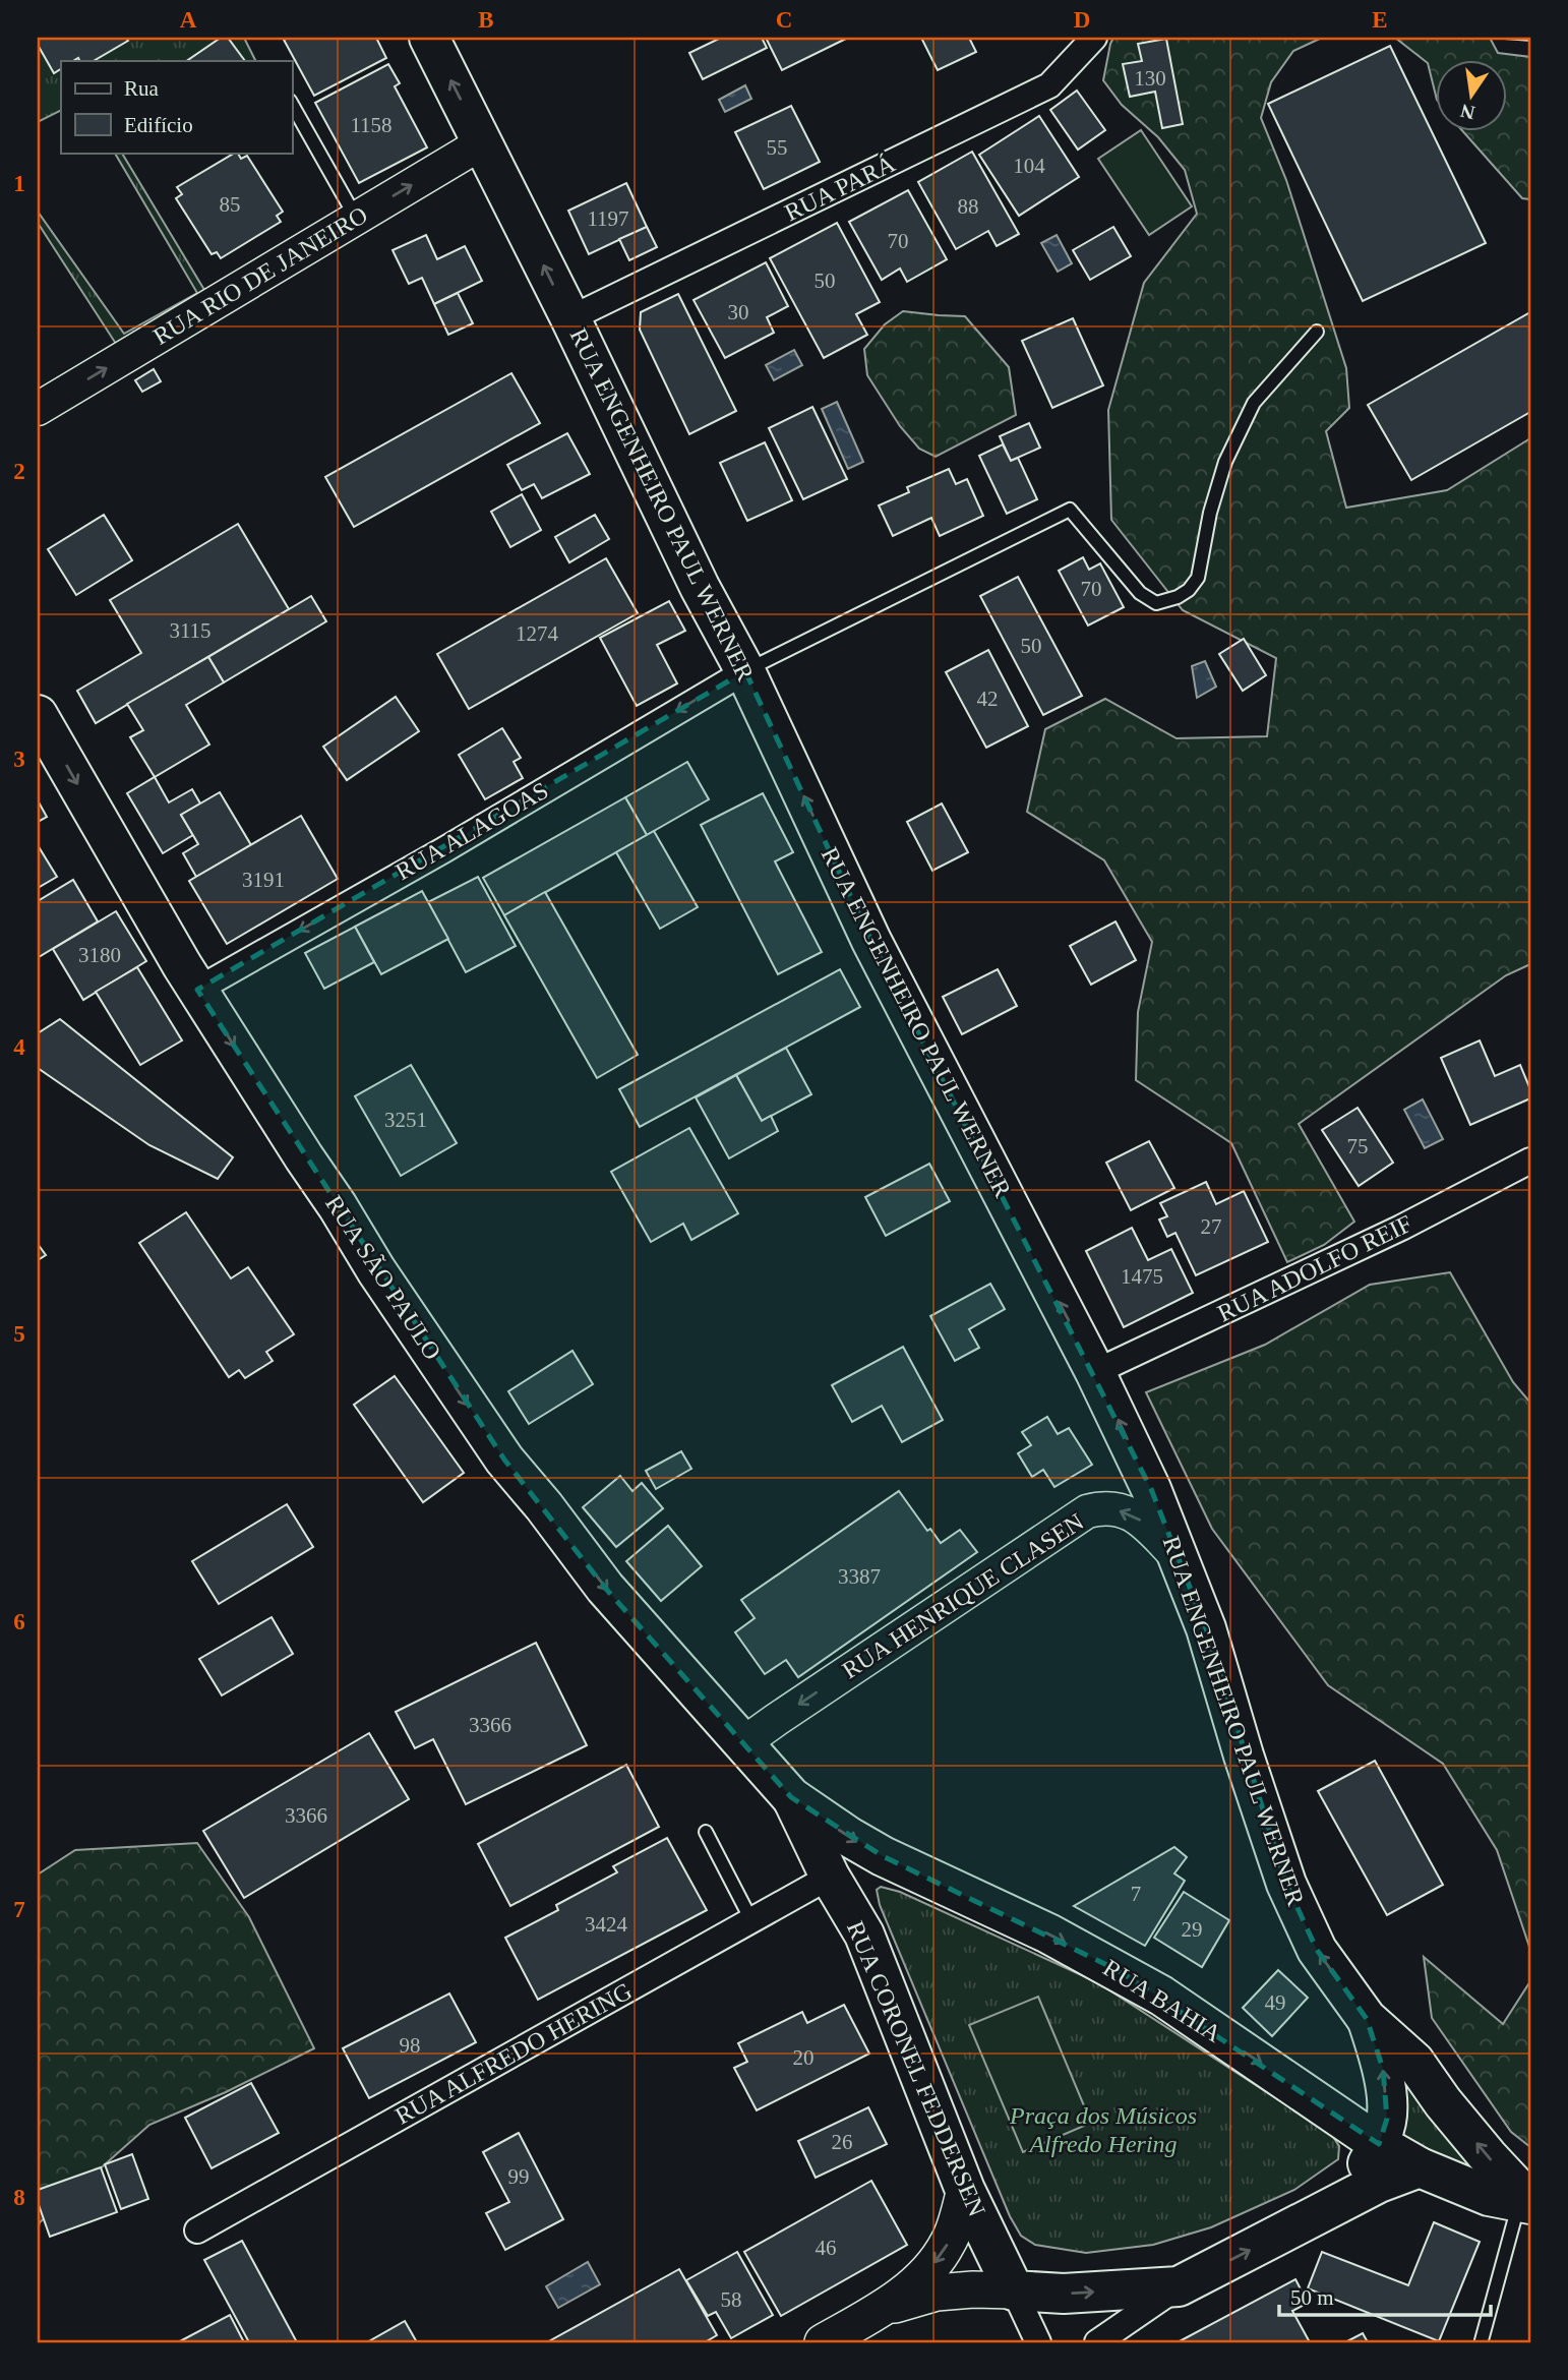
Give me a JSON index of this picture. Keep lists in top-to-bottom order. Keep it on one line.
{"streets":{"main road":["RUA ENGENHEIRO PAUL WERNER","RUA SÃO PAULO","RUA BAHIA","RUA CORONEL FEDDERSEN"],"street":["RUA PARÁ","RUA RIO DE JANEIRO","RUA ALAGOAS","RUA ADOLFO REIF","RUA HENRIQUE CLASEN","RUA ALFREDO HERING"]},"crossings":[["RUA PARÁ","RUA ENGENHEIRO PAUL WERNER"],["RUA RIO DE JANEIRO","RUA ENGENHEIRO PAUL WERNER"],["RUA ENGENHEIRO PAUL WERNER","RUA ALAGOAS"],["RUA ENGENHEIRO PAUL WERNER","RUA ADOLFO REIF"],["RUA ENGENHEIRO PAUL WERNER","RUA HENRIQUE CLASEN"],["RUA ENGENHEIRO PAUL WERNER","RUA BAHIA"],["RUA ALAGOAS","RUA SÃO PAULO"],["RUA SÃO PAULO","RUA HENRIQUE CLASEN"],["RUA SÃO PAULO","RUA BAHIA"],["RUA SÃO PAULO","RUA CORONEL FEDDERSEN"],["RUA BAHIA","RUA CORONEL FEDDERSEN"],["RUA ALFREDO HERING","RUA CORONEL FEDDERSEN"]],"one_way":["RUA RIO DE JANEIRO","RUA ENGENHEIRO PAUL WERNER","RUA ALAGOAS","RUA SÃO PAULO","RUA HENRIQUE CLASEN","RUA BAHIA"],"parks":["Praça dos Músicos Alfredo Hering"],"house_numbers":["130","1158","55","104","85","88","1197","70","50","30","70","3115","1274","50","42","3191","3180","3251","75","27","1475","3387","3366","3366","7","3424","29","49","98","20","26","99","46","58"],"legend":["Rua","Edifício"],"scale_bar":"50 m","north":"bottom","grid":{"columns":["A","B","C","D","E"],"rows":["1","2","3","4","5","6","7","8"]}}
